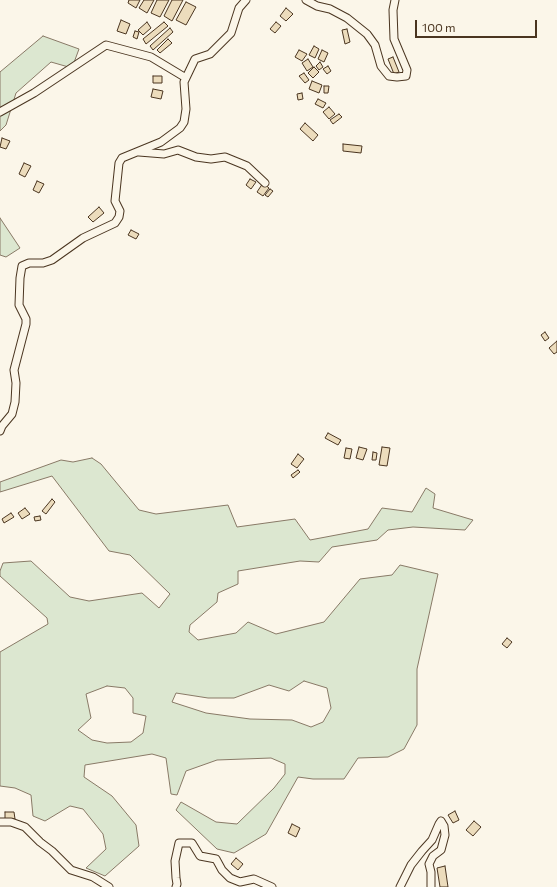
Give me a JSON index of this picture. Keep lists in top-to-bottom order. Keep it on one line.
{"scale_bar":"100 m"}
